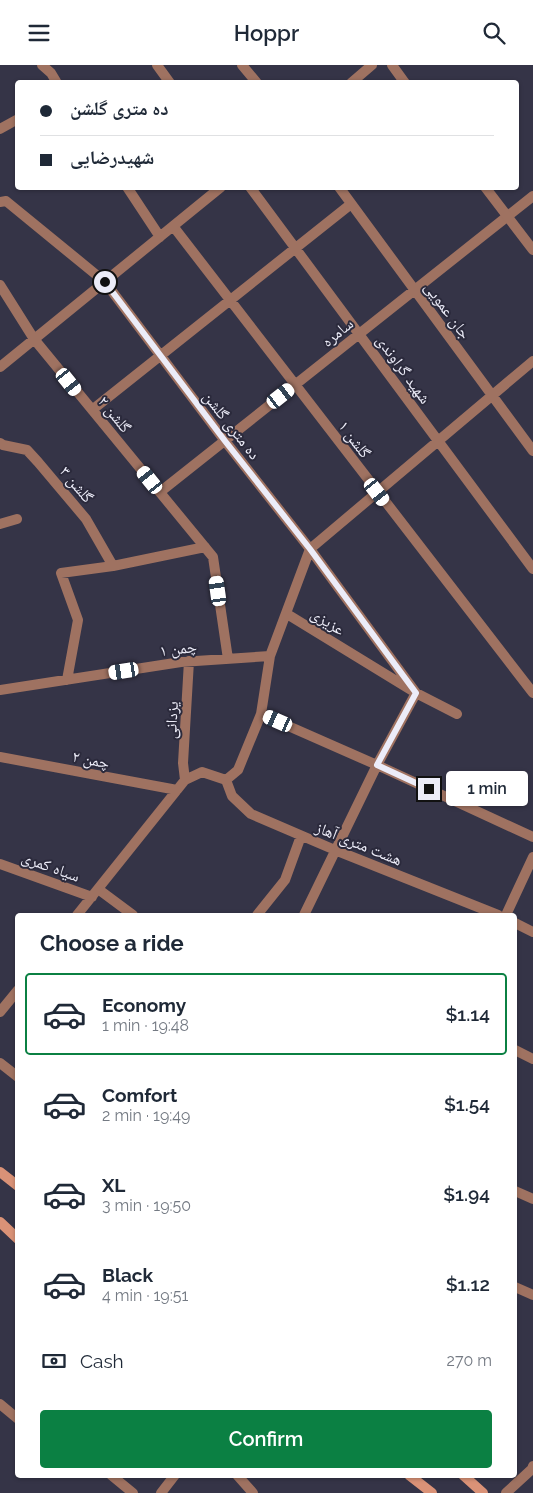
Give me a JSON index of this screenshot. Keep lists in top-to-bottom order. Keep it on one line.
{"streets":{"street":["جان عمویی","سامره","شهید گراوندی","گلشن ۲","ده متری گلشن","گلشن ۱","گلشن ۳","عزیزی","چمن ۱","یزدانی","چمن ۲","هشت متری آهاز","سیاه کمری"]},"crossings":[["جان عمویی","سامره"],["سامره","شهید گراوندی"],["سامره","گلشن ۲"],["سامره","ده متری گلشن"],["سامره","گلشن ۱"],["گلشن ۲","چمن ۱"],["ده متری گلشن","عزیزی"],["چمن ۱","یزدانی"]],"page":{"header":"Hoppr","banner":["ده متری گلشن","شهیدرضایی"],"bubble":"1 min","heading":"Choose a ride","list":[{"name":"Economy","note":"1 min · 19:48","value":"$1.14"},{"name":"Comfort","note":"2 min · 19:49","value":"$1.54"},{"name":"XL","note":"3 min · 19:50","value":"$1.94"},{"name":"Black","note":"4 min · 19:51","value":"$1.12"}],"pay":["Cash","270 m"],"buttons":"Confirm"}}
